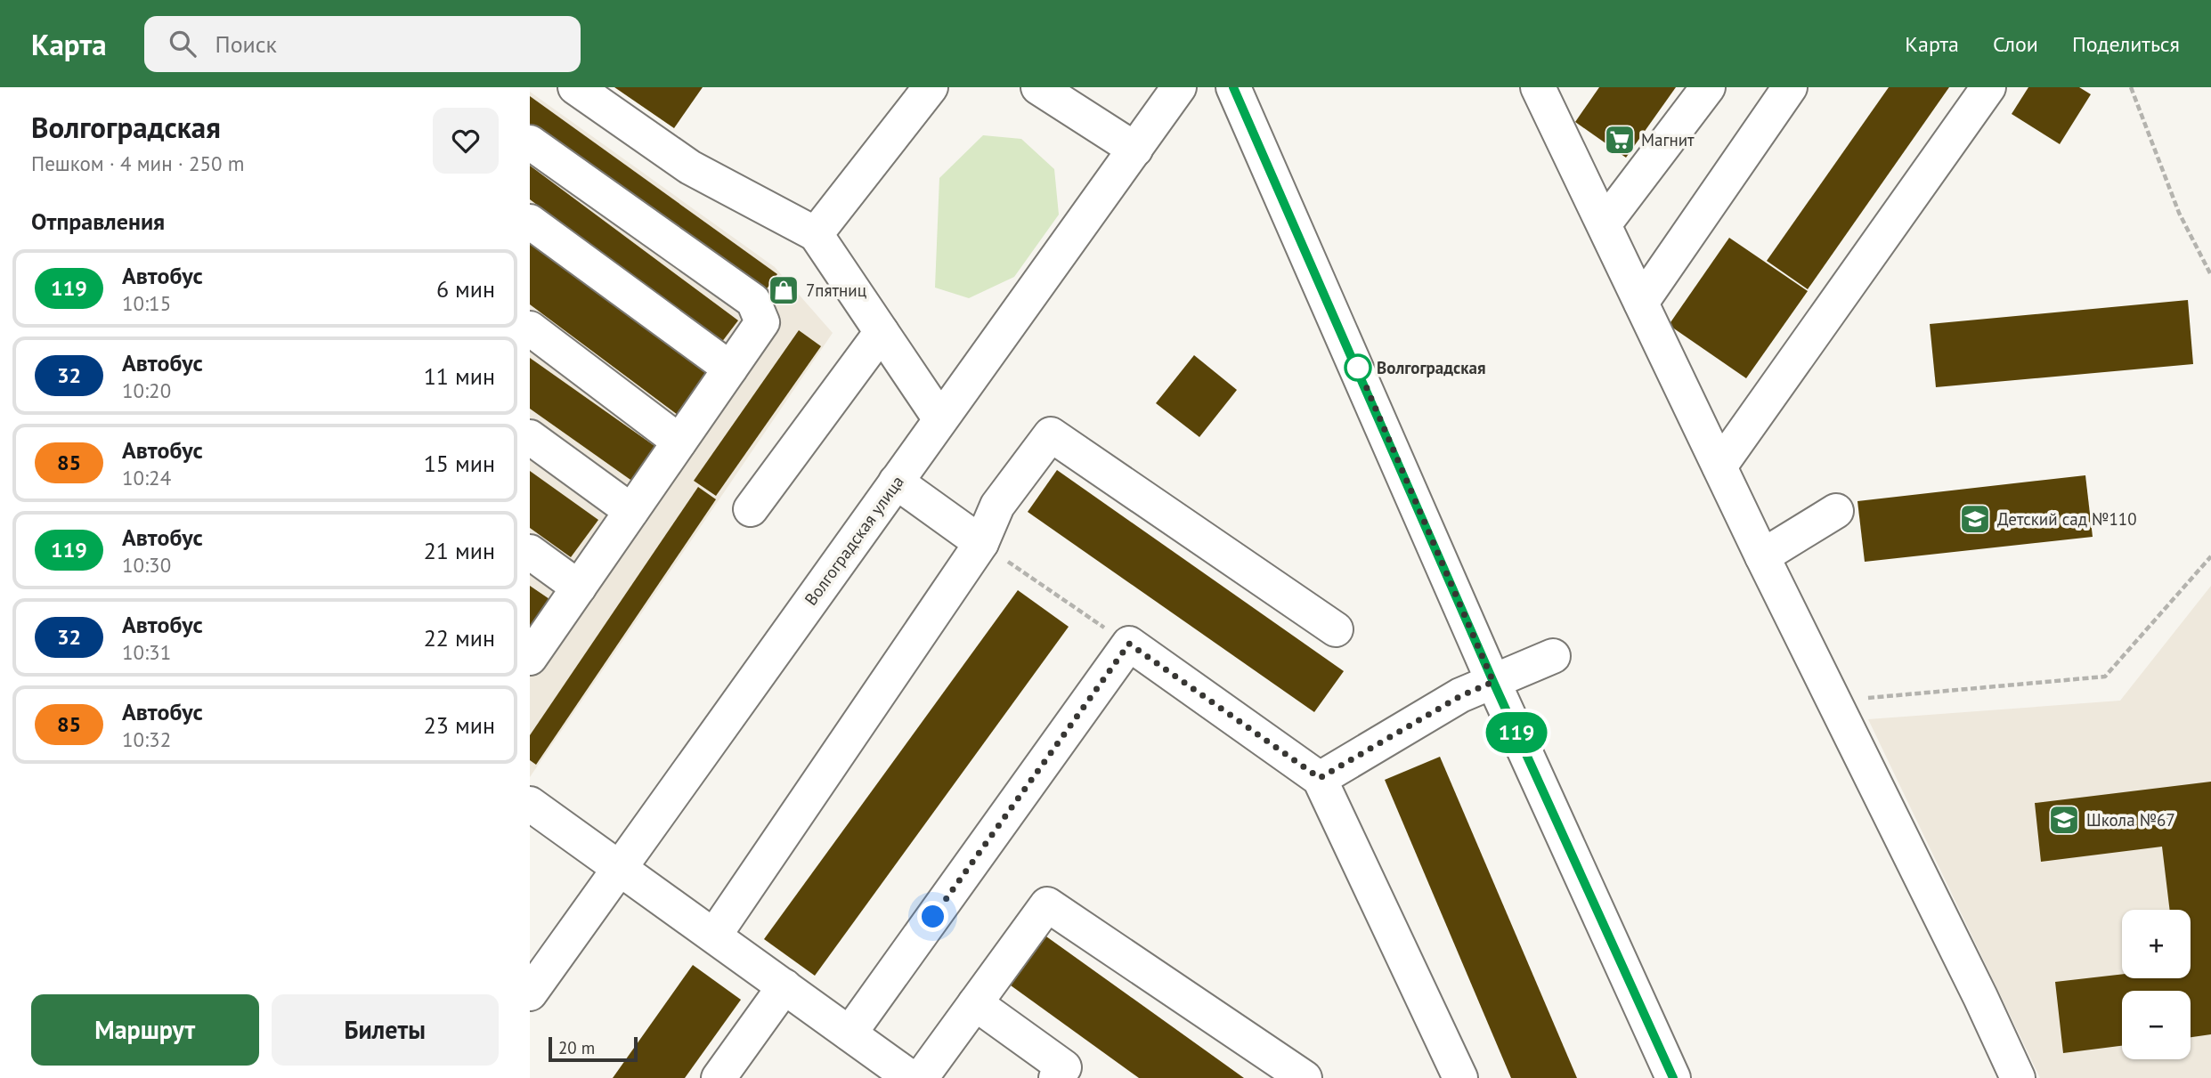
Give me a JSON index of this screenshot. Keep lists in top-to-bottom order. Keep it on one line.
{"streets":{"main road":["Волгоградская улица"]},"places":{"supermarket":["Магнит"],"shop":["7пятниц"],"other":["Волгоградская"],"school or university":["Детский сад №110","Школа №67"]},"lines":["bus line 119"],"scale_bar":"20 m","page":{"header":"Карта","search":"Поиск","nav":["Карта","Слои","Поделиться"],"heading":[["Волгоградская","Пешком · 4 мин · 250 m"],"Отправления"],"on_map":"119","list":[{"mark":"119","name":"Автобус","note":"10:15","value":"6 мин"},{"mark":"32","name":"Автобус","note":"10:20","value":"11 мин"},{"mark":"85","name":"Автобус","note":"10:24","value":"15 мин"},{"mark":"119","name":"Автобус","note":"10:30","value":"21 мин"},{"mark":"32","name":"Автобус","note":"10:31","value":"22 мин"},{"mark":"85","name":"Автобус","note":"10:32","value":"23 мин"}],"map_buttons":["+","−"],"buttons":["Маршрут","Билеты"],"scale":"20 m"}}
